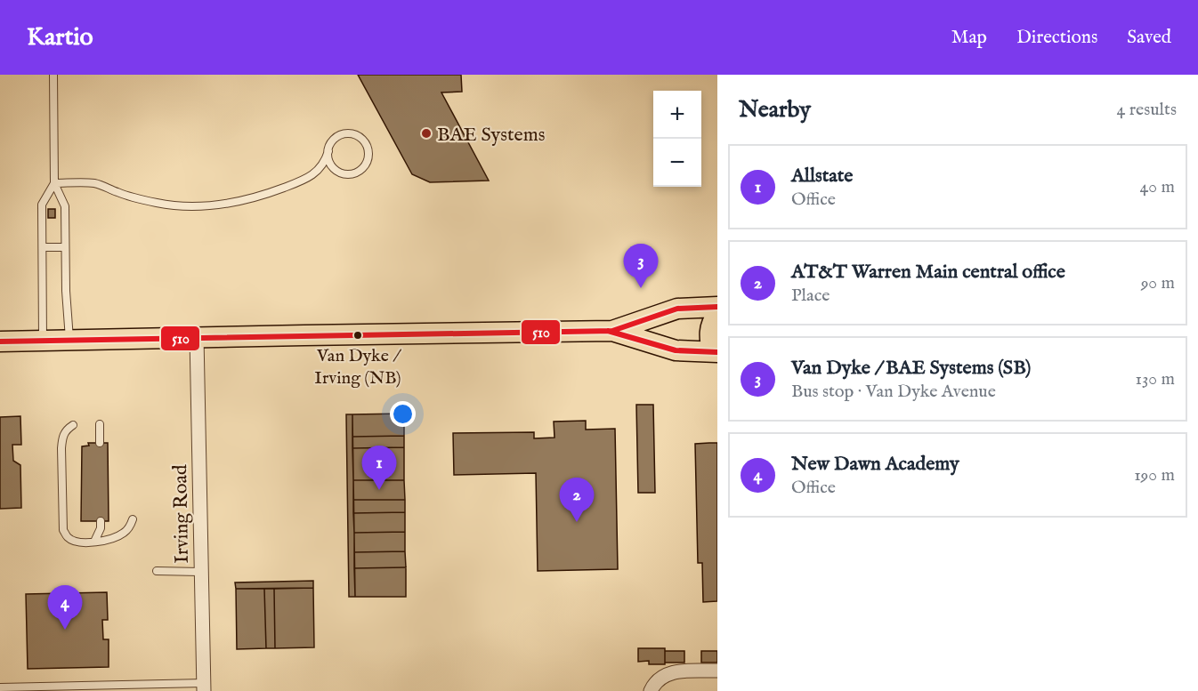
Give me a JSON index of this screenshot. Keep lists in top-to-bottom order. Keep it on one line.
{"streets":{"street":["Irving Road"]},"places":["BAE Systems","Van Dyke / Irving (NB)"],"lines":["transit line 510"],"page":{"header":"Kartio","nav":["Map","Directions","Saved"],"heading":["Nearby","4 results"],"map_buttons":["+","−"],"list":[{"mark":"1","name":"Allstate","note":"Office","value":"40 m"},{"mark":"2","name":"AT&T Warren Main central office","note":"Place","value":"90 m"},{"mark":"3","name":"Van Dyke / BAE Systems (SB)","note":"Bus stop · Van Dyke Avenue","value":"130 m"},{"mark":"4","name":"New Dawn Academy","note":"Office","value":"190 m"}],"pins":["3","1","2","4"]}}
